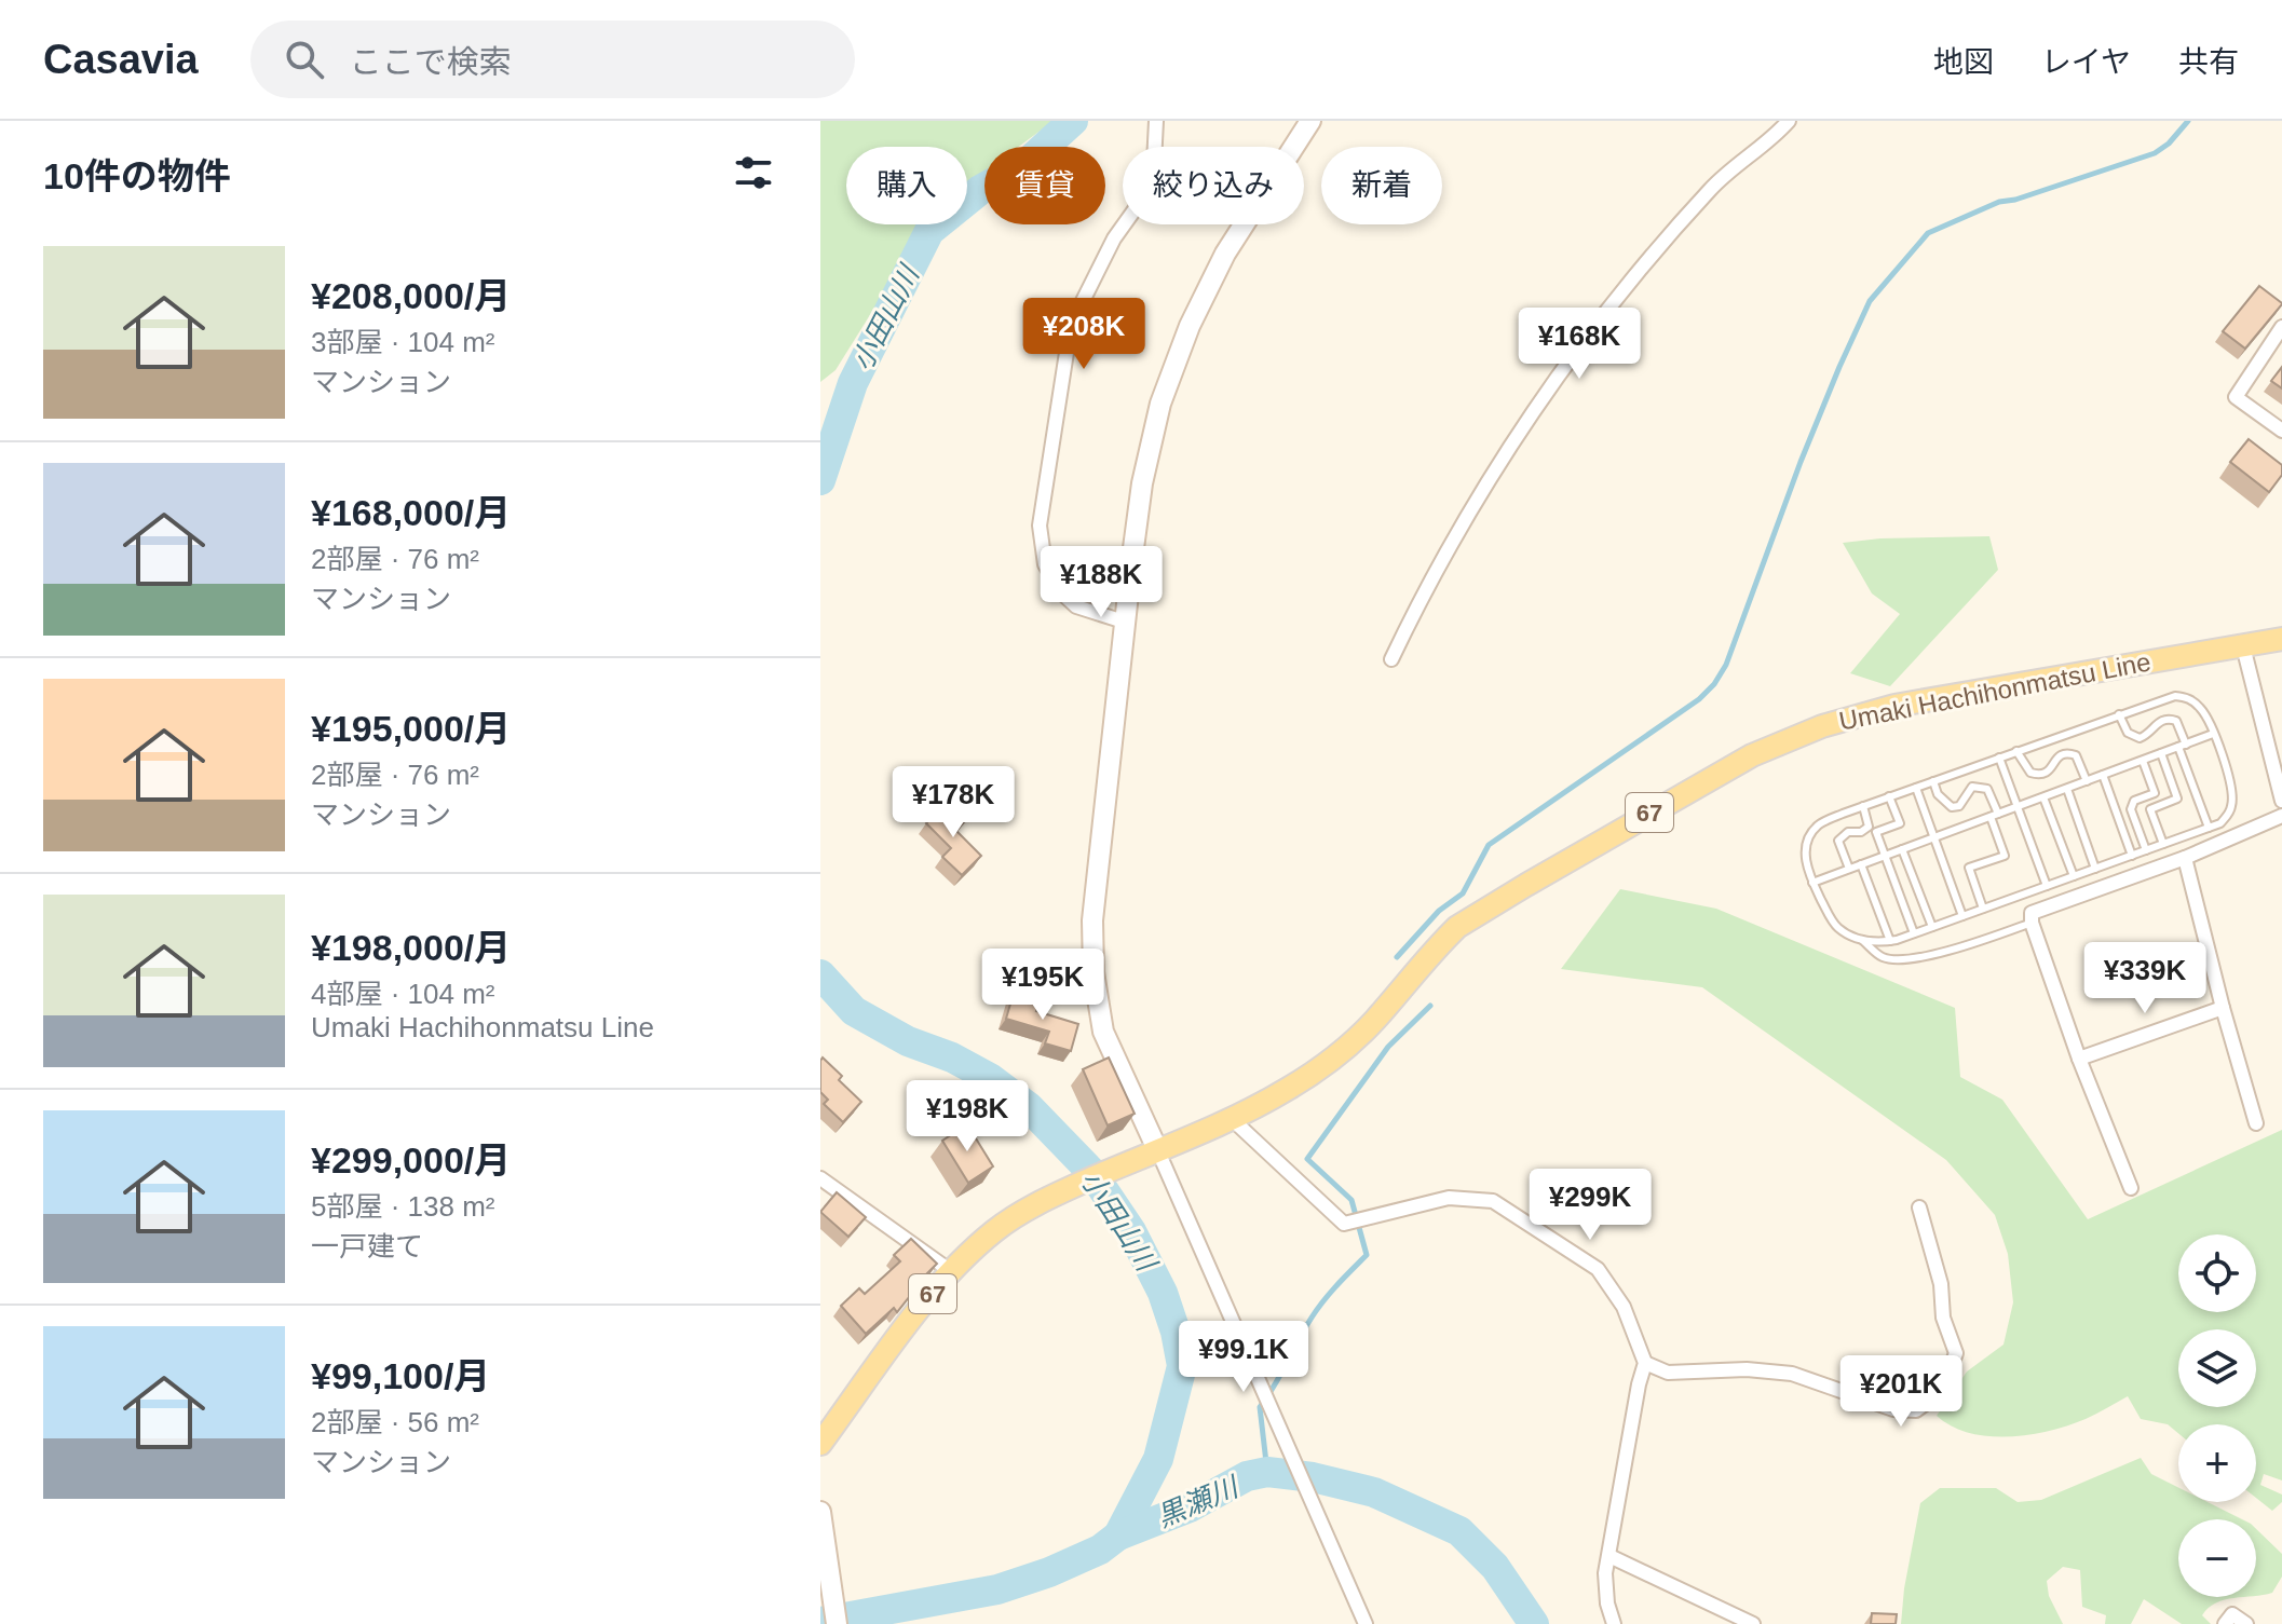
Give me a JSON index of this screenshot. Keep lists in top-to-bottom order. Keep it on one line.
{"streets":{"main road":["Umaki Hachihonmatsu Line","67"]},"water":["小田山川","黒瀬川"],"page":{"header":"Casavia","search":"ここで検索","nav":["地図","レイヤ","共有"],"heading":"10件の物件","chip":["購入","賃貸","絞り込み","新着"],"list":[{"name":"¥208,000/月","note":"3部屋 · 104 m² · マンション"},{"name":"¥168,000/月","note":"2部屋 · 76 m² · マンション"},{"name":"¥195,000/月","note":"2部屋 · 76 m² · マンション"},{"name":"¥198,000/月","note":"4部屋 · 104 m² · Umaki Hachihonmatsu Line"},{"name":"¥299,000/月","note":"5部屋 · 138 m² · 一戸建て"},{"name":"¥99,100/月","note":"2部屋 · 56 m² · マンション"}],"price":["¥208K","¥168K","¥188K","¥178K","¥339K","¥195K","¥198K","¥299K","¥99.1K","¥201K"],"map_buttons":["+","−"]}}
